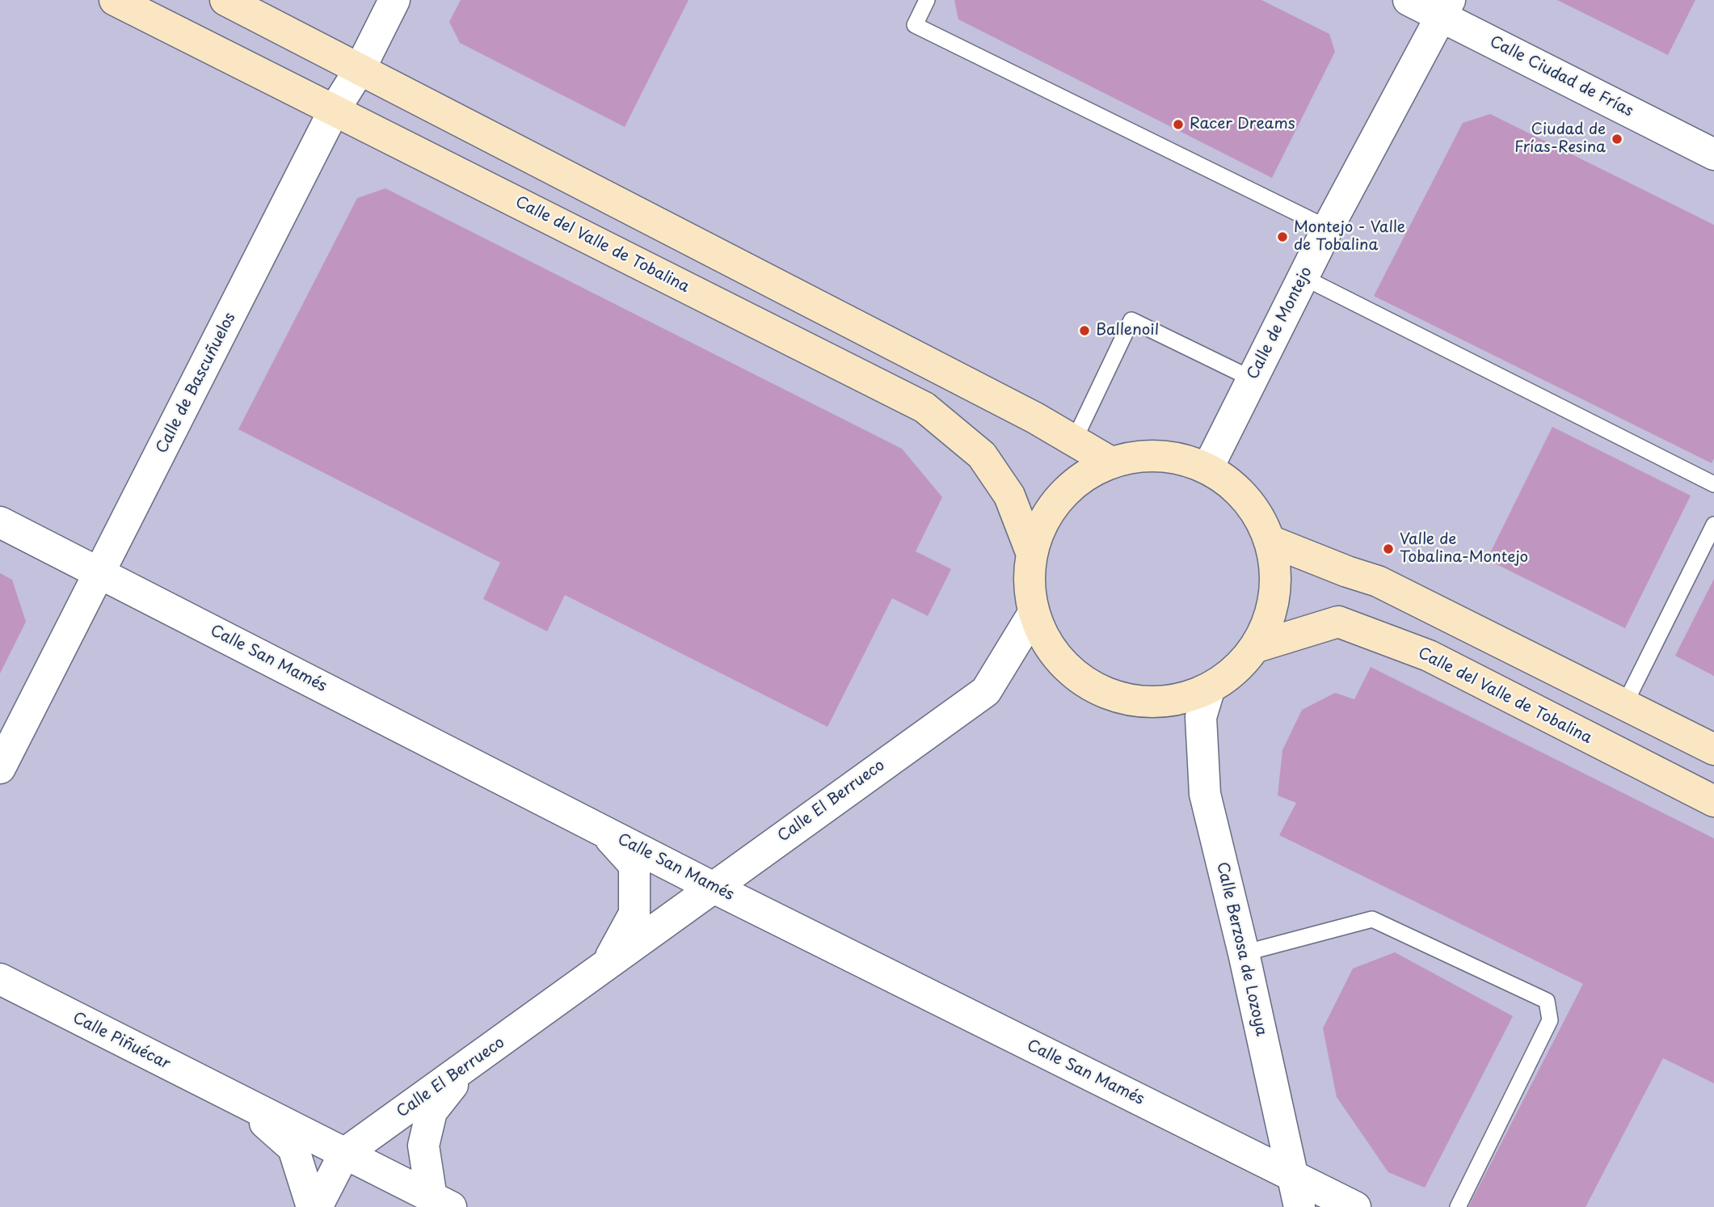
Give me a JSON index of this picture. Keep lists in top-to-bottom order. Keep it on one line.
{"streets":{"main road":["Calle del Valle de Tobalina"],"street":["Calle Ciudad de Frías","Calle de Montejo","Calle de Bascuñuelos","Calle San Mamés","Calle El Berrueco","Calle Berzosa de Lozoya","Calle Piñuécar"]},"crossings":[["Calle Ciudad de Frías","Calle de Montejo"],["Calle del Valle de Tobalina","Calle de Bascuñuelos"],["Calle de Bascuñuelos","Calle San Mamés"],["Calle San Mamés","Calle El Berrueco"],["Calle San Mamés","Calle Berzosa de Lozoya"],["Calle El Berrueco","Calle Piñuécar"]],"places":["Racer Dreams","Ciudad de Frías-Resina","Montejo - Valle de Tobalina","Ballenoil","Valle de Tobalina-Montejo"]}
